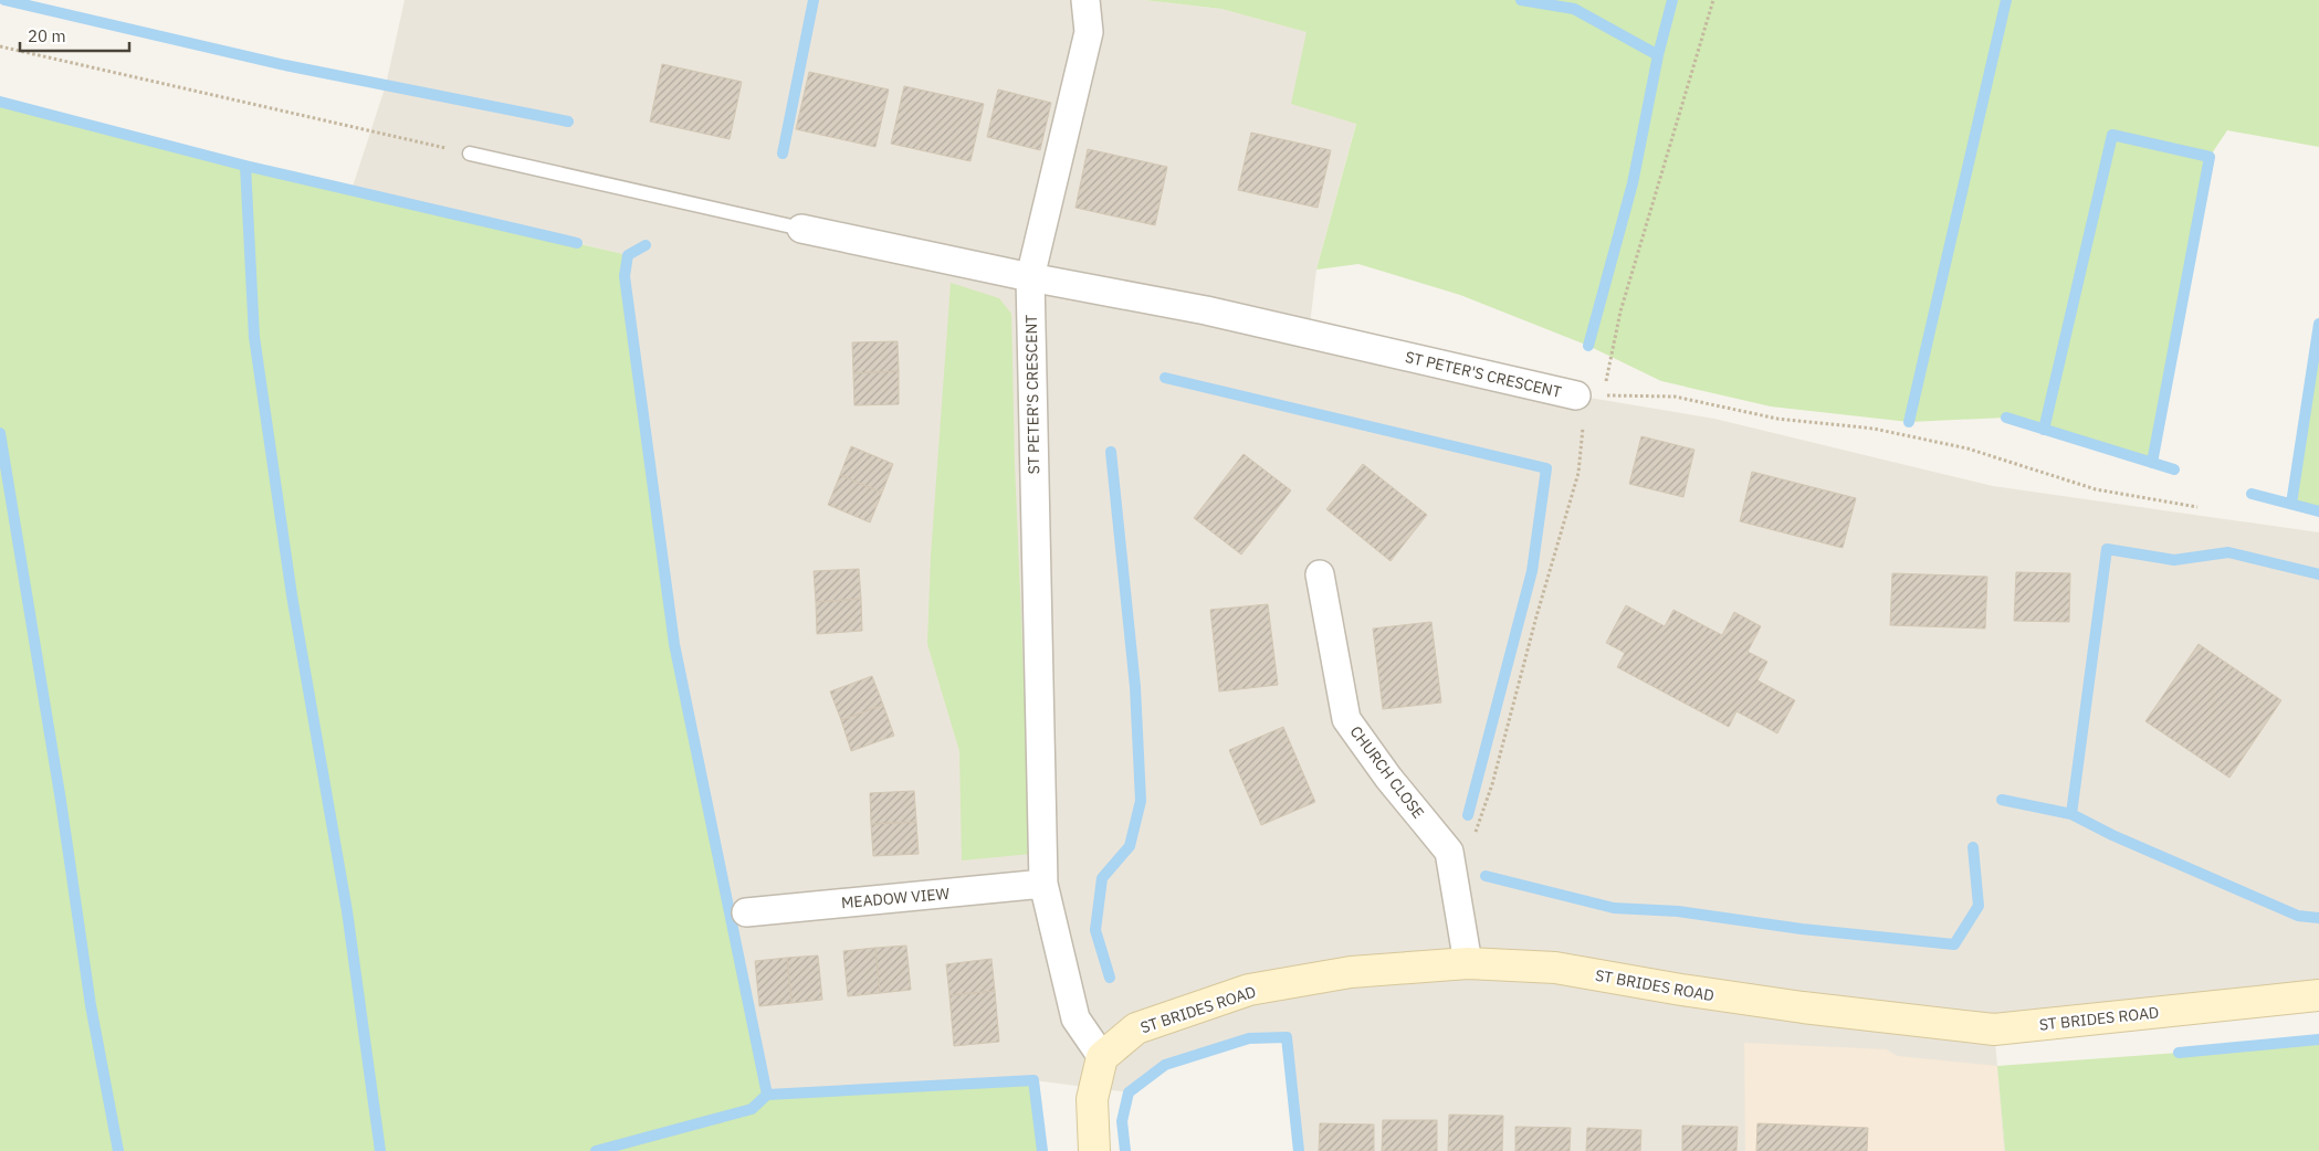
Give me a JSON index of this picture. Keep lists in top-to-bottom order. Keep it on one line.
{"streets":{"main road":["ST BRIDES ROAD"],"street":["ST PETER'S CRESCENT","CHURCH CLOSE","MEADOW VIEW"]},"crossings":[["ST PETER'S CRESCENT","MEADOW VIEW"],["ST PETER'S CRESCENT","ST BRIDES ROAD"],["CHURCH CLOSE","ST BRIDES ROAD"]],"scale_bar":"20 m"}
